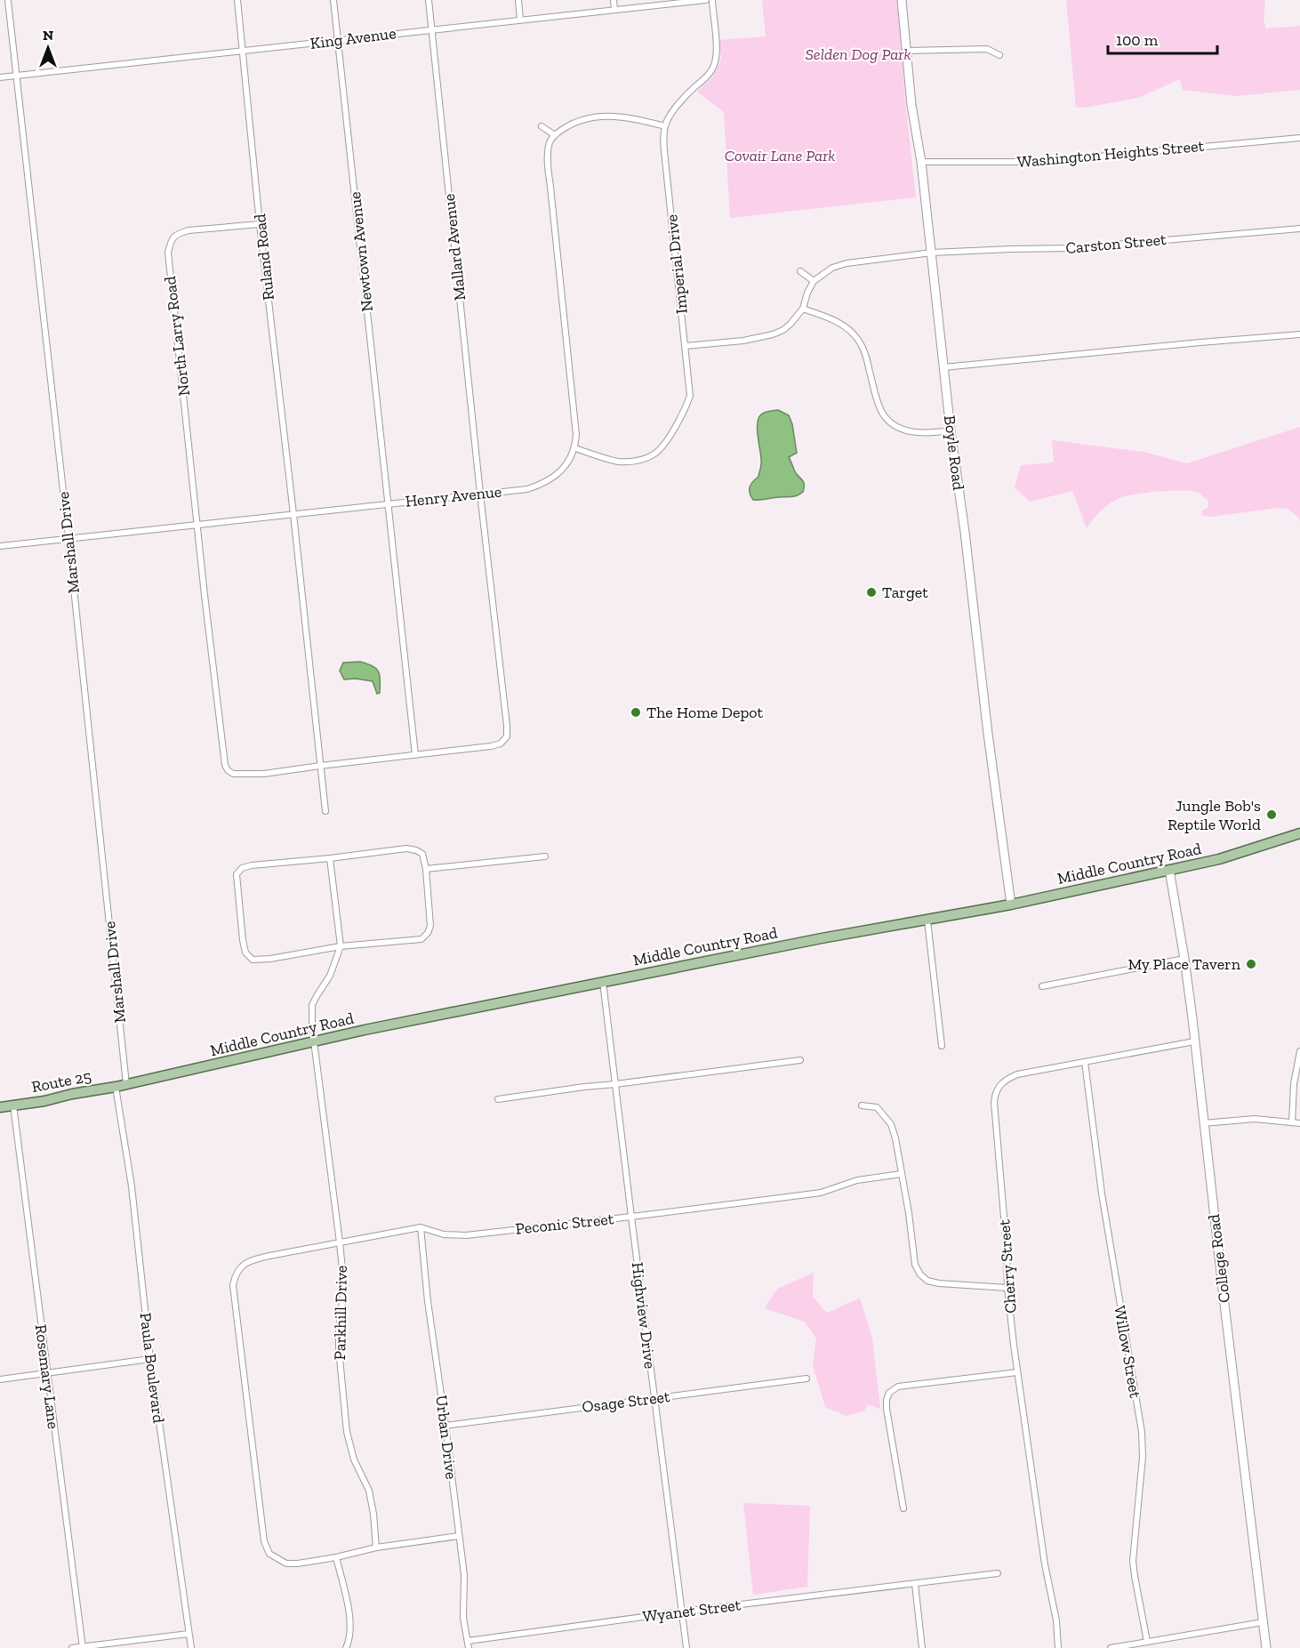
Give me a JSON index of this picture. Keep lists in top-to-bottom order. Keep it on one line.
{"streets":{"main road":["Middle Country Road","Route 25"],"street":["King Avenue","Washington Heights Street","Carston Street","Mallard Avenue","Newtown Avenue","Ruland Road","Imperial Drive","North Larry Road","Boyle Road","Henry Avenue","Marshall Drive","Peconic Street","College Road","Cherry Street","Parkhill Drive","Highview Drive","Willow Street","Paula Boulevard","Rosemary Lane","Osage Street","Urban Drive","Wyanet Street"]},"crossings":[["King Avenue","Mallard Avenue"],["King Avenue","Newtown Avenue"],["King Avenue","Ruland Road"],["King Avenue","Marshall Drive"],["Washington Heights Street","Boyle Road"],["Carston Street","Boyle Road"],["Mallard Avenue","Newtown Avenue"],["Mallard Avenue","Henry Avenue"],["Newtown Avenue","Henry Avenue"],["Ruland Road","North Larry Road"],["Ruland Road","Henry Avenue"],["Imperial Drive","Henry Avenue"],["North Larry Road","Henry Avenue"],["Boyle Road","Middle Country Road"],["Henry Avenue","Marshall Drive"],["Marshall Drive","Middle Country Road"],["Middle Country Road","Route 25"],["Middle Country Road","College Road"],["Middle Country Road","Parkhill Drive"],["Middle Country Road","Highview Drive"],["Middle Country Road","Paula Boulevard"],["Route 25","Paula Boulevard"],["Route 25","Rosemary Lane"],["Peconic Street","Parkhill Drive"],["Peconic Street","Highview Drive"],["Peconic Street","Urban Drive"],["College Road","Cherry Street"],["Cherry Street","Willow Street"],["Highview Drive","Osage Street"],["Highview Drive","Wyanet Street"],["Osage Street","Urban Drive"],["Urban Drive","Wyanet Street"]],"parks":["Selden Dog Park","Covair Lane Park"],"places":["Target","The Home Depot","Jungle Bob's Reptile World","My Place Tavern"],"scale_bar":"100 m","north":"top"}
